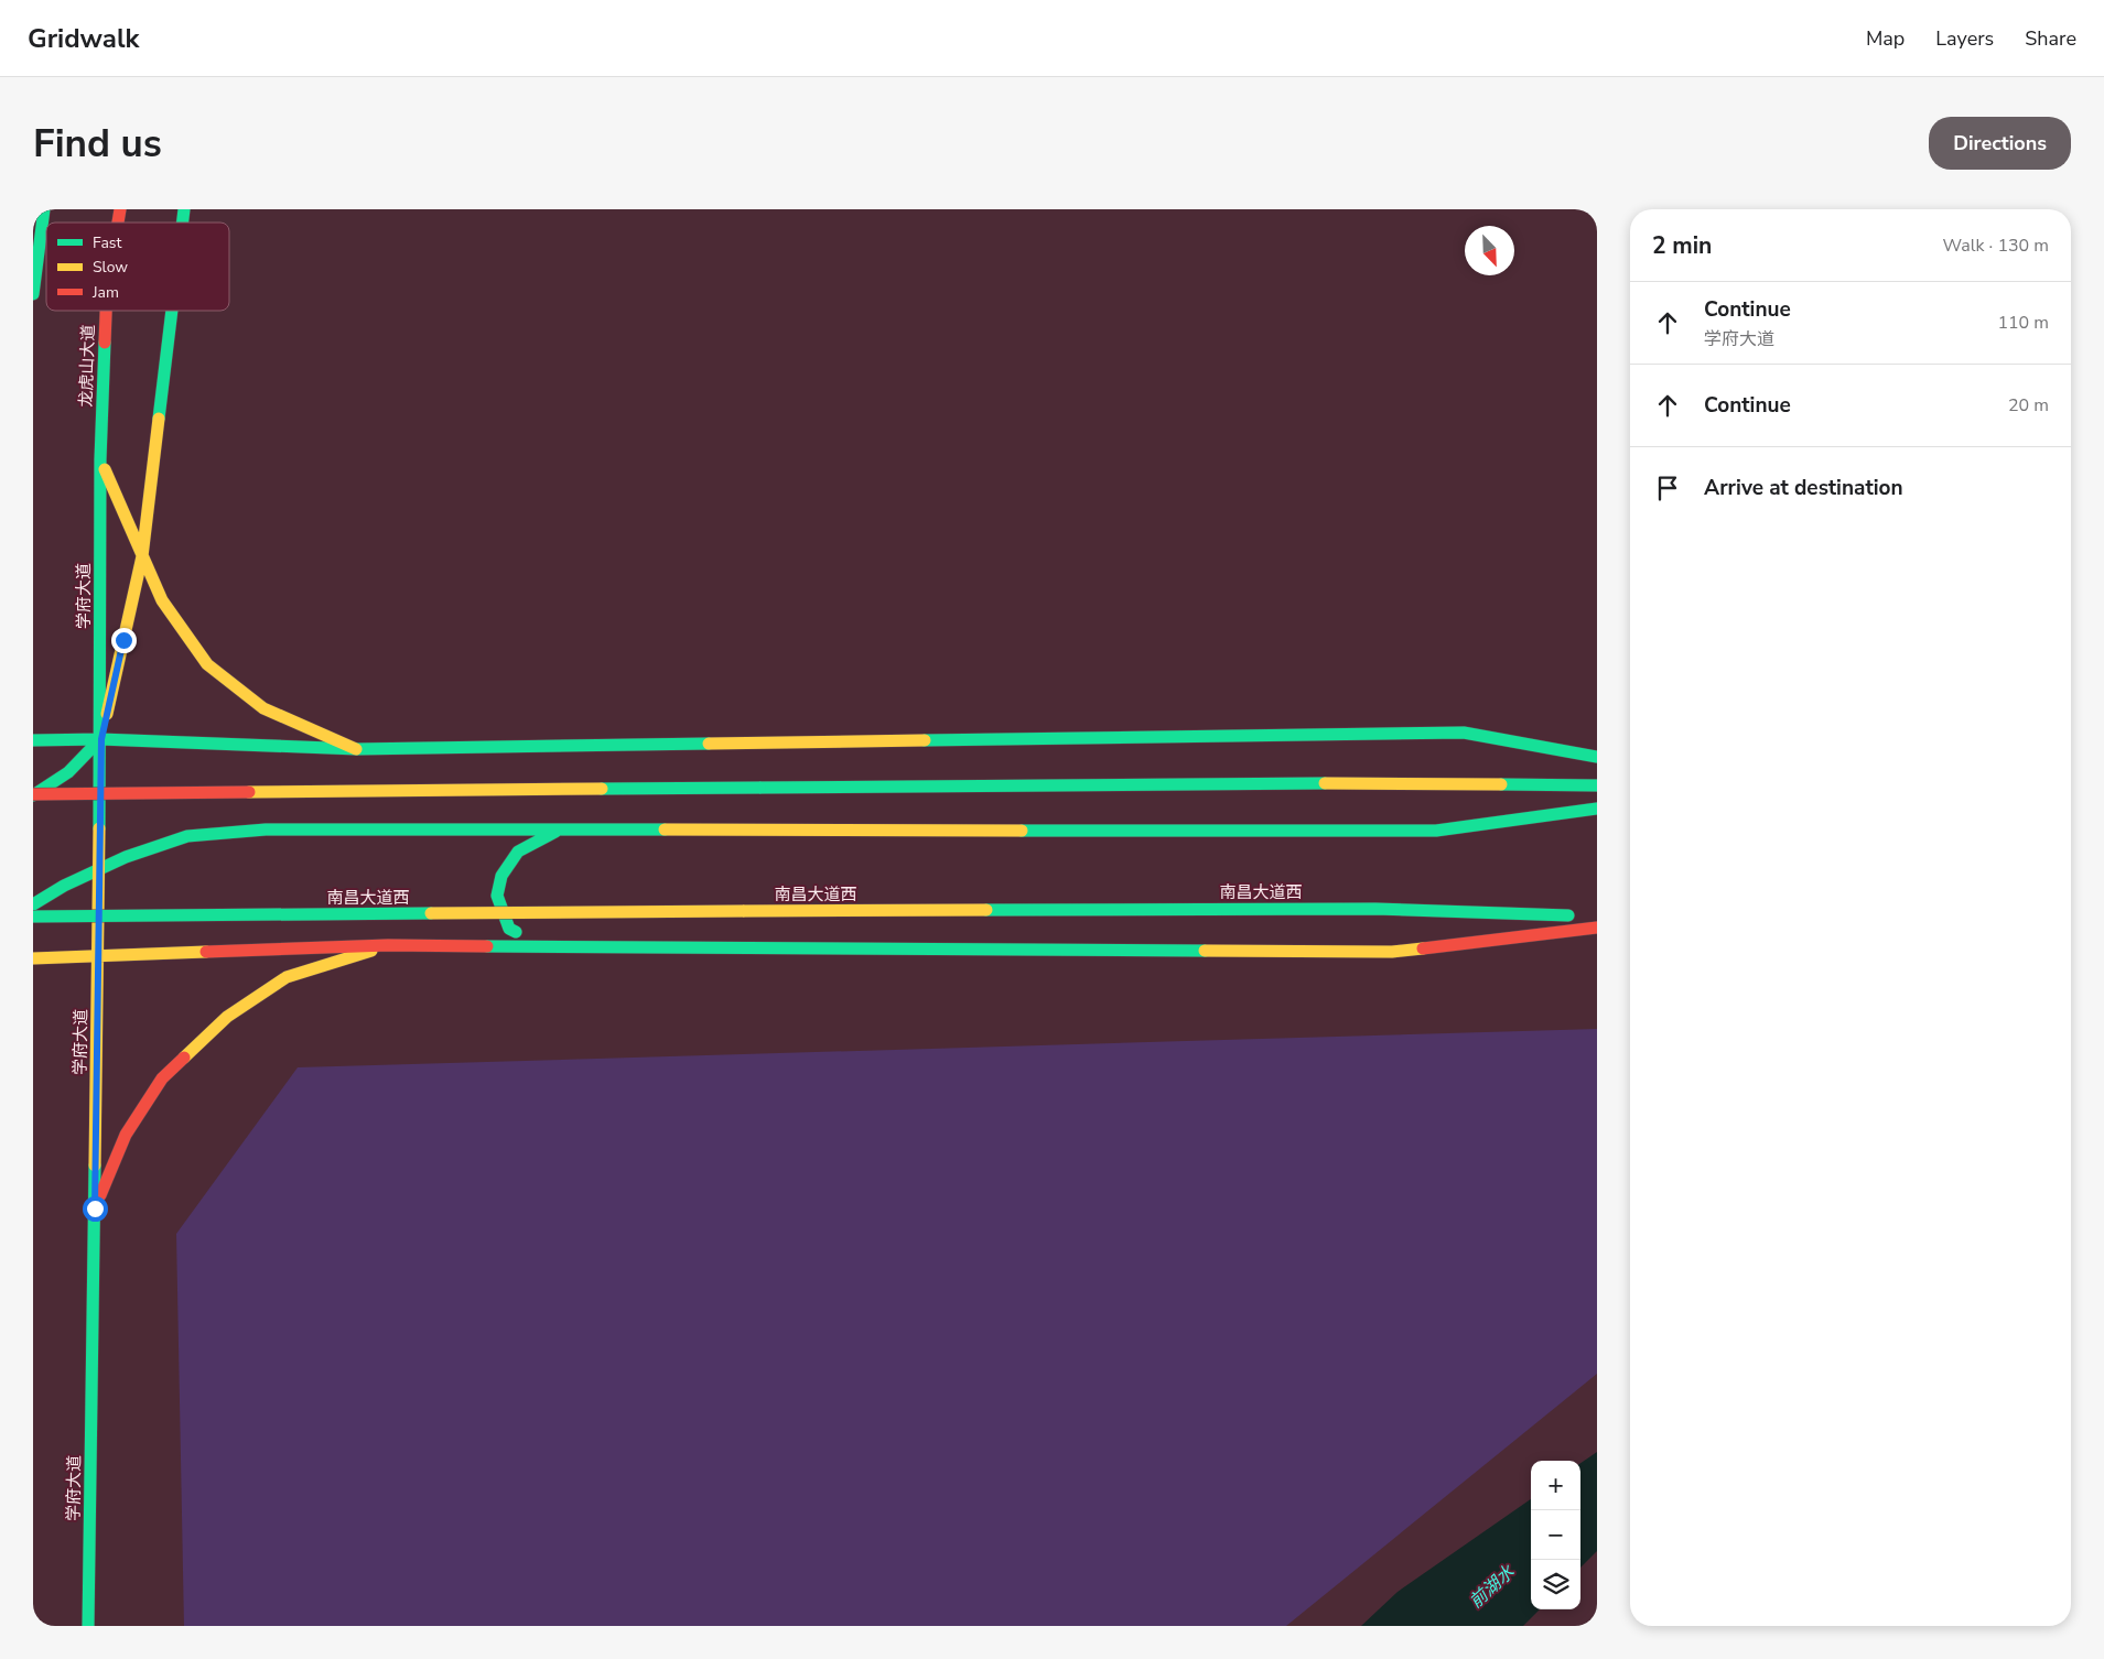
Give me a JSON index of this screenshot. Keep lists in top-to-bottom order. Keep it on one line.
{"streets":{"main road":["龙虎山大道","学府大道","南昌大道西"]},"crossings":[["龙虎山大道","学府大道"]],"water":["前湖水"],"legend":["Fast","Slow","Jam"],"north":"bottom right","page":{"header":"Gridwalk","nav":["Map","Layers","Share"],"buttons":"Directions","title":"Find us","heading":["2 min","Walk · 130 m"],"list":[["Continue","学府大道","110 m"],["Continue","20 m"],"Arrive at destination"],"map_buttons":["+","−"]}}
